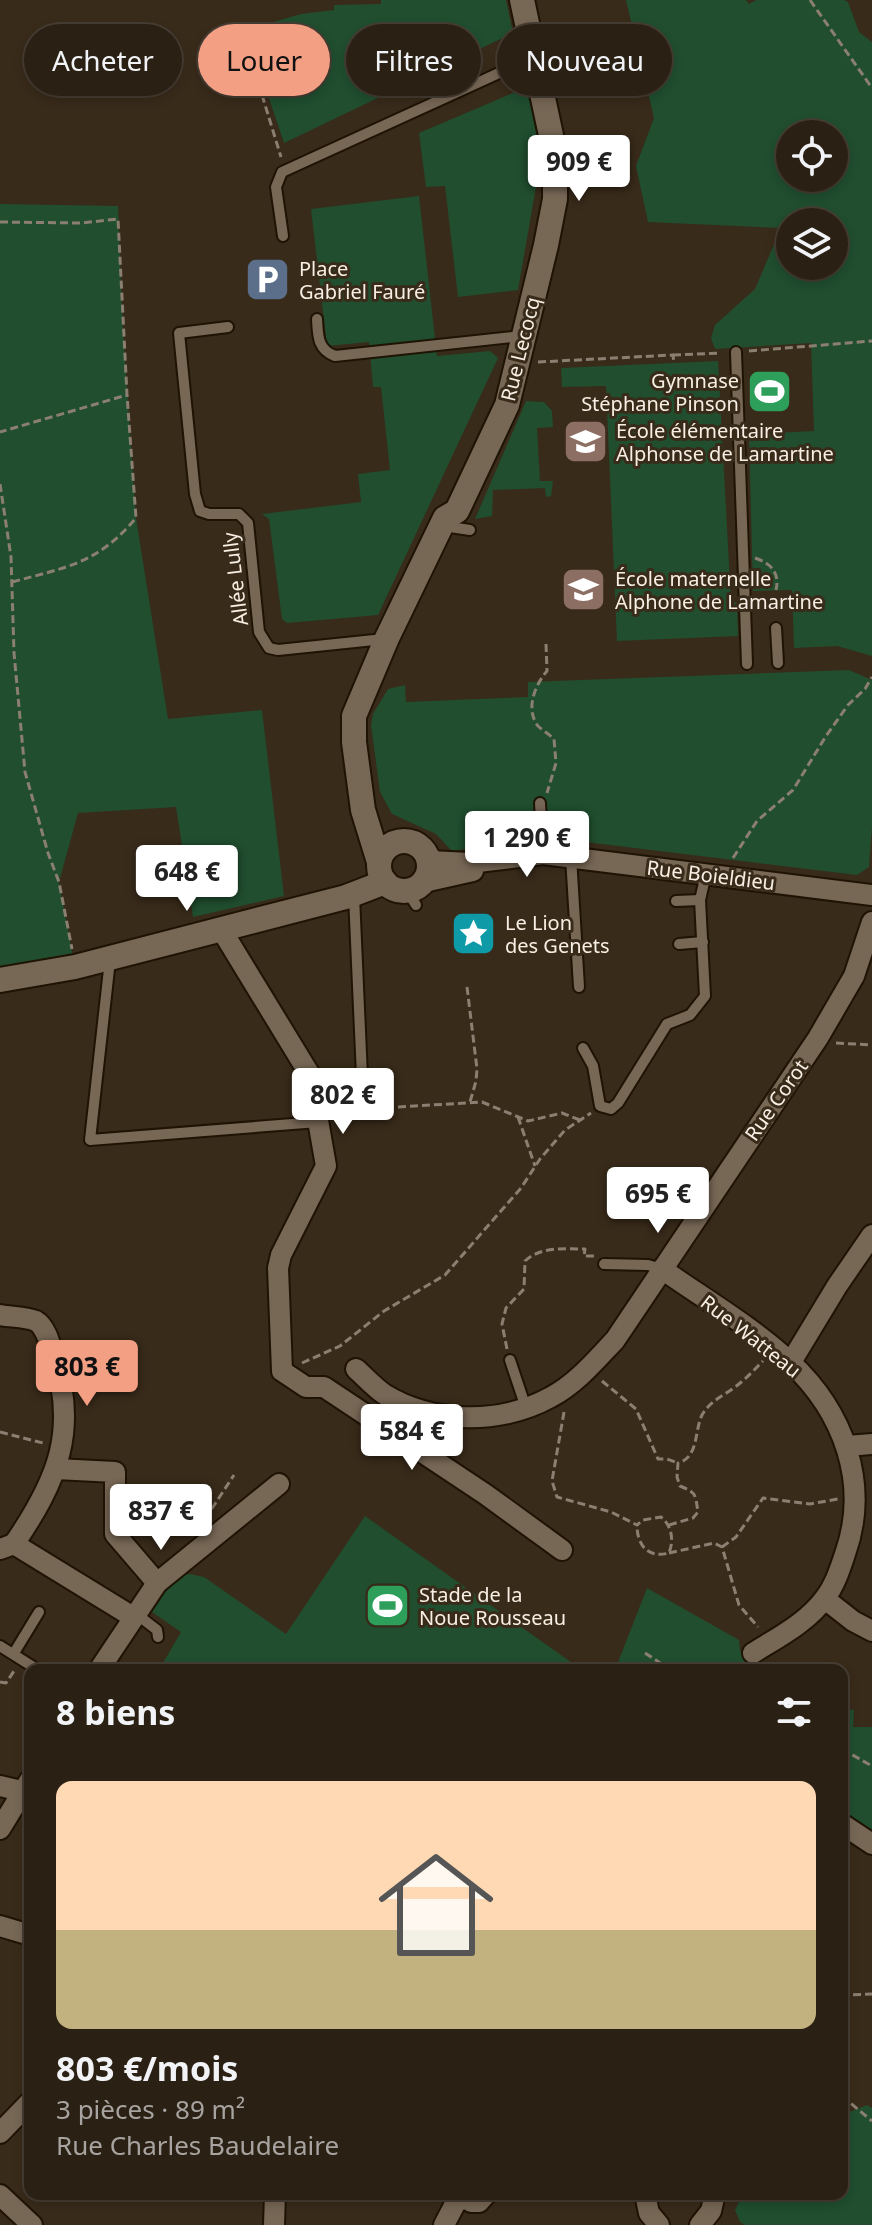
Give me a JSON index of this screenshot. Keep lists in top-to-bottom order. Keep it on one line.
{"streets":{"street":["Rue Lecocq","Rue Boieldieu","Rue Corot","Rue Watteau"],"lane":["Allée Lully"]},"crossings":[["Rue Lecocq","Allée Lully"],["Rue Lecocq","Rue Boieldieu"],["Rue Corot","Rue Watteau"]],"places":{"parking":["Place Gabriel Fauré"],"sports":["Gymnase Stéphane Pinson","Stade de la Noue Rousseau"],"school or university":["École élémentaire Alphonse de Lamartine","École maternelle Alphone de Lamartine"],"place":["Le Lion des Genets"]},"page":{"chip":["Acheter","Louer","Filtres","Nouveau"],"price":["909 €","1 290 €","648 €","802 €","695 €","803 €","584 €","837 €"],"heading":"8 biens","list":[{"name":"803 €/mois","note":"3 pièces · 89 m² · Rue Charles Baudelaire"}]}}
